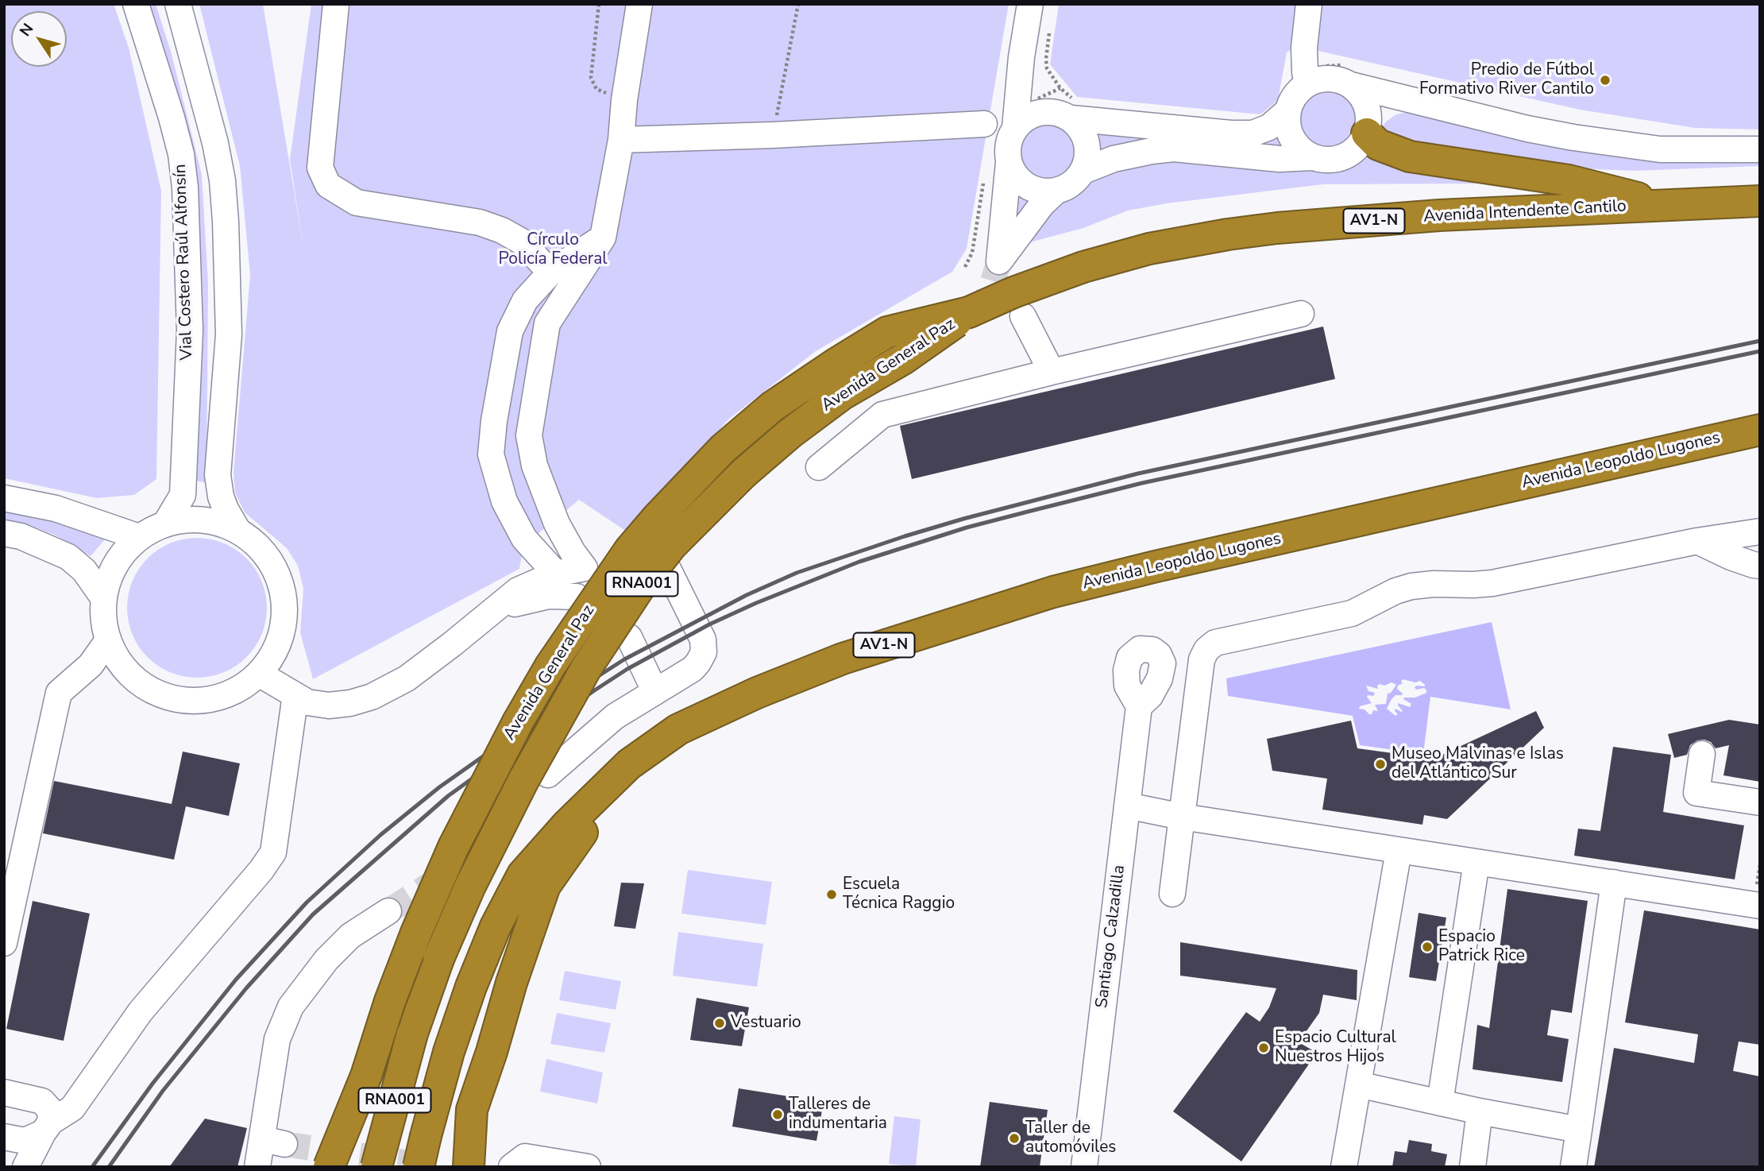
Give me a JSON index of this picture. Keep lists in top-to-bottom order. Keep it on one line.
{"streets":{"highway":["Avenida Intendente Cantilo","AV1-N","Avenida General Paz","Avenida Leopoldo Lugones","RNA001"],"street":["Vial Costero Raúl Alfonsín","Santiago Calzadilla"]},"crossings":[["Avenida Intendente Cantilo","Avenida General Paz"],["Avenida Leopoldo Lugones","RNA001"]],"parks":["Círculo Policía Federal"],"places":["Predio de Fútbol Formativo River Cantilo","Museo Malvinas e Islas del Atlántico Sur","Escuela Técnica Raggio","Espacio Patrick Rice","Vestuario","Espacio Cultural Nuestros Hijos","Talleres de indumentaria","Taller de automóviles"],"north":"top left"}
